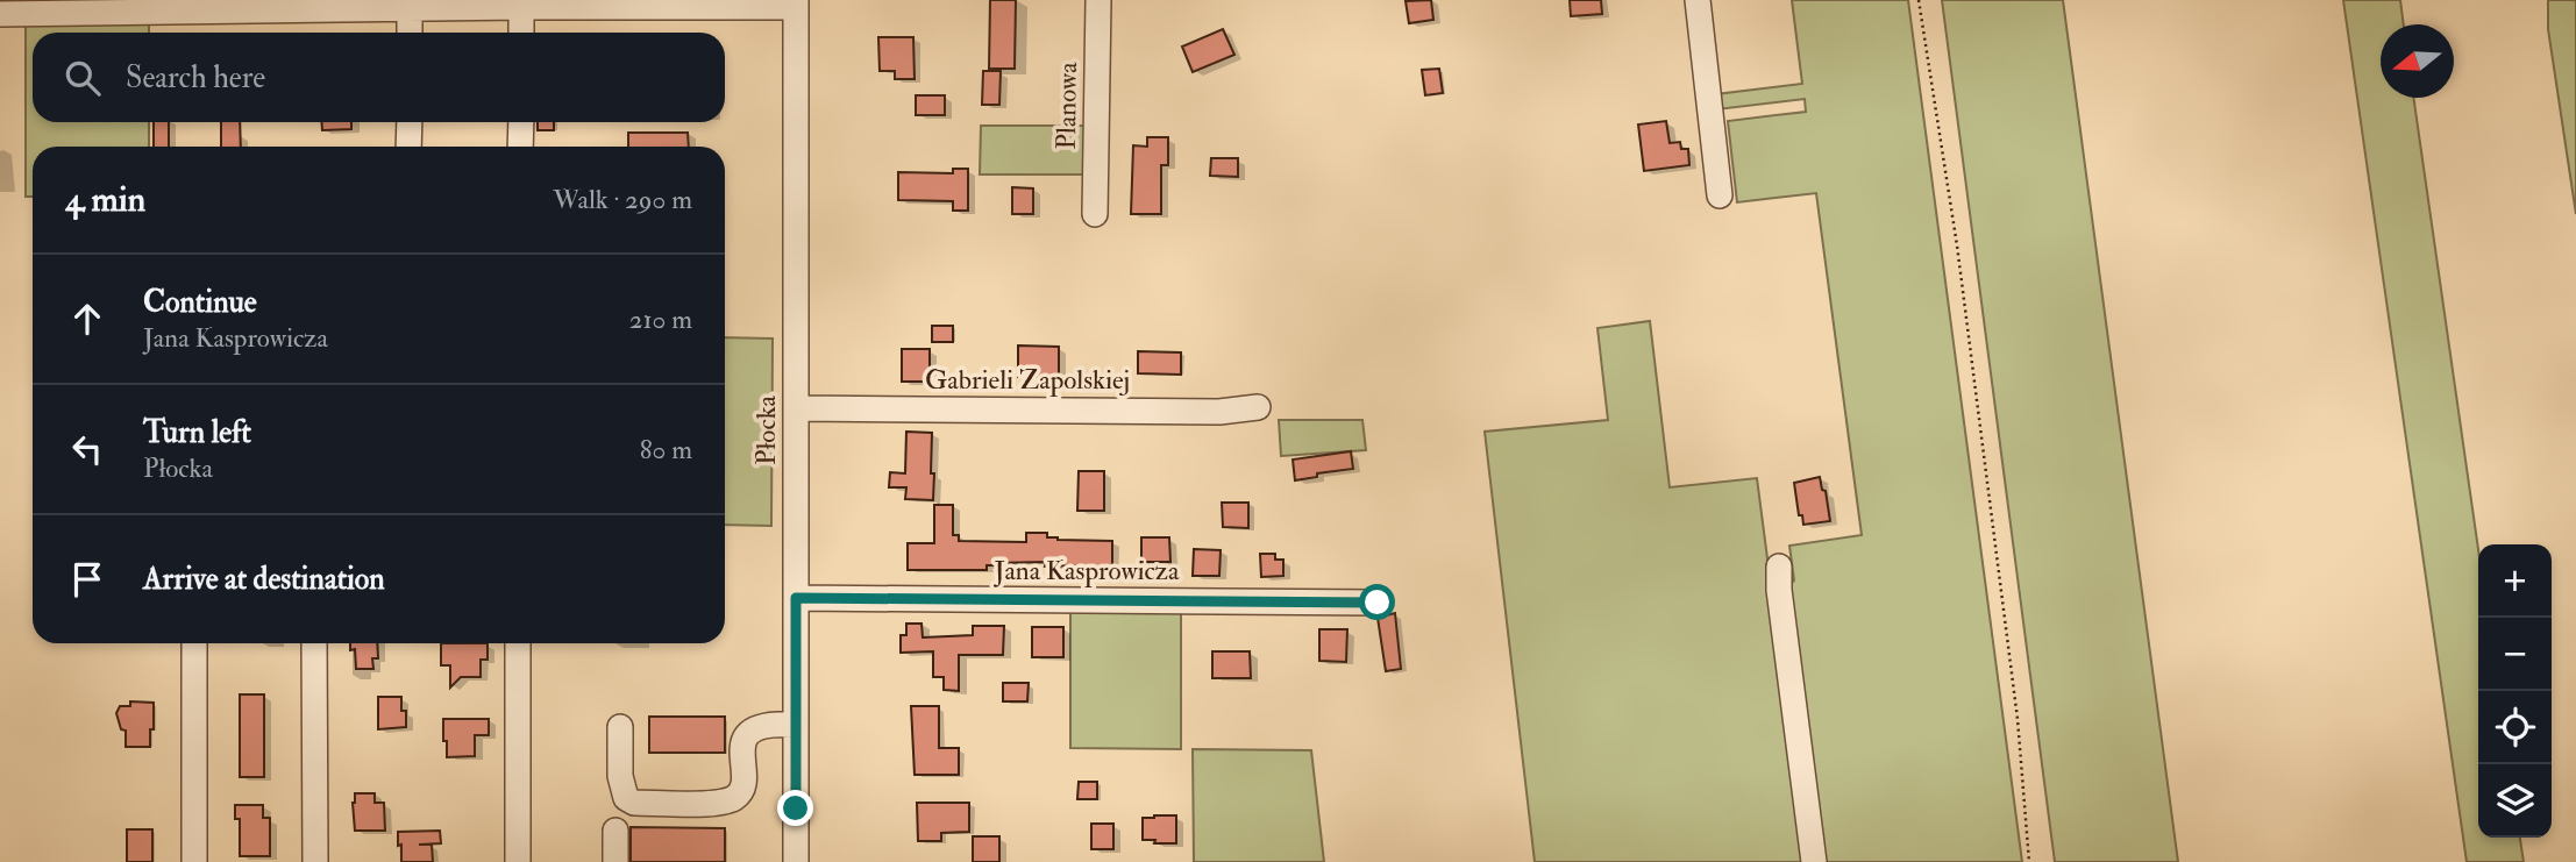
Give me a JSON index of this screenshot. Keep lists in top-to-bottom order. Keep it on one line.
{"streets":{"street":["Planowa","Gabrieli Zapolskiej","Płocka","Jana Kasprowicza"]},"crossings":[["Gabrieli Zapolskiej","Płocka"],["Płocka","Jana Kasprowicza"]],"north":"left","page":{"search":"Search here","heading":["4 min","Walk · 290 m"],"list":[["Continue","Jana Kasprowicza","210 m"],["Turn left","Płocka","80 m"],"Arrive at destination"],"map_buttons":["+","−"]}}
